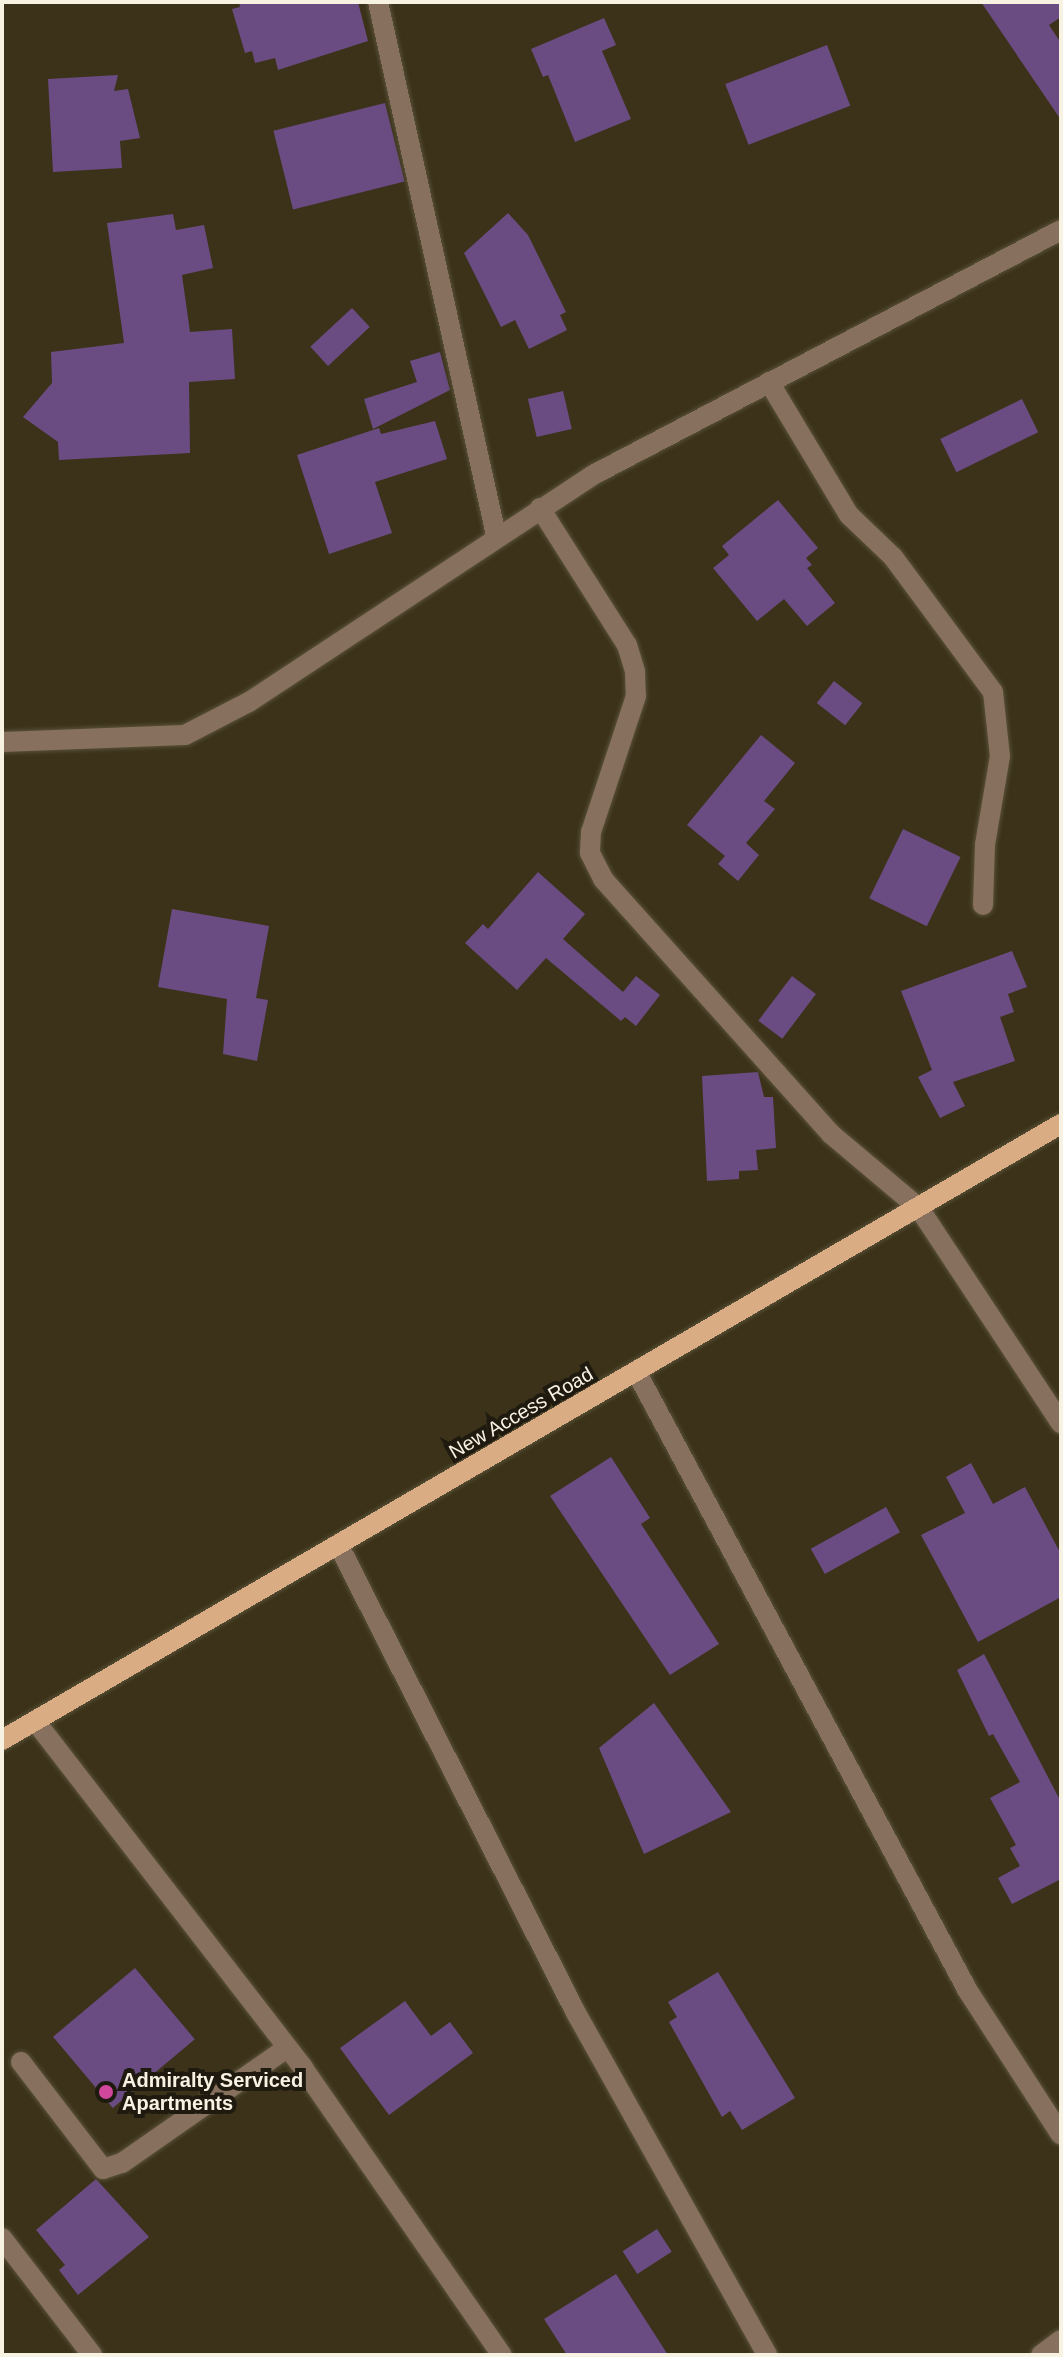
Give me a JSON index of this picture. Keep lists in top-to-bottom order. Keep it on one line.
{"streets":{"main road":["New Access Road"]},"places":["Admiralty Serviced Apartments"]}
